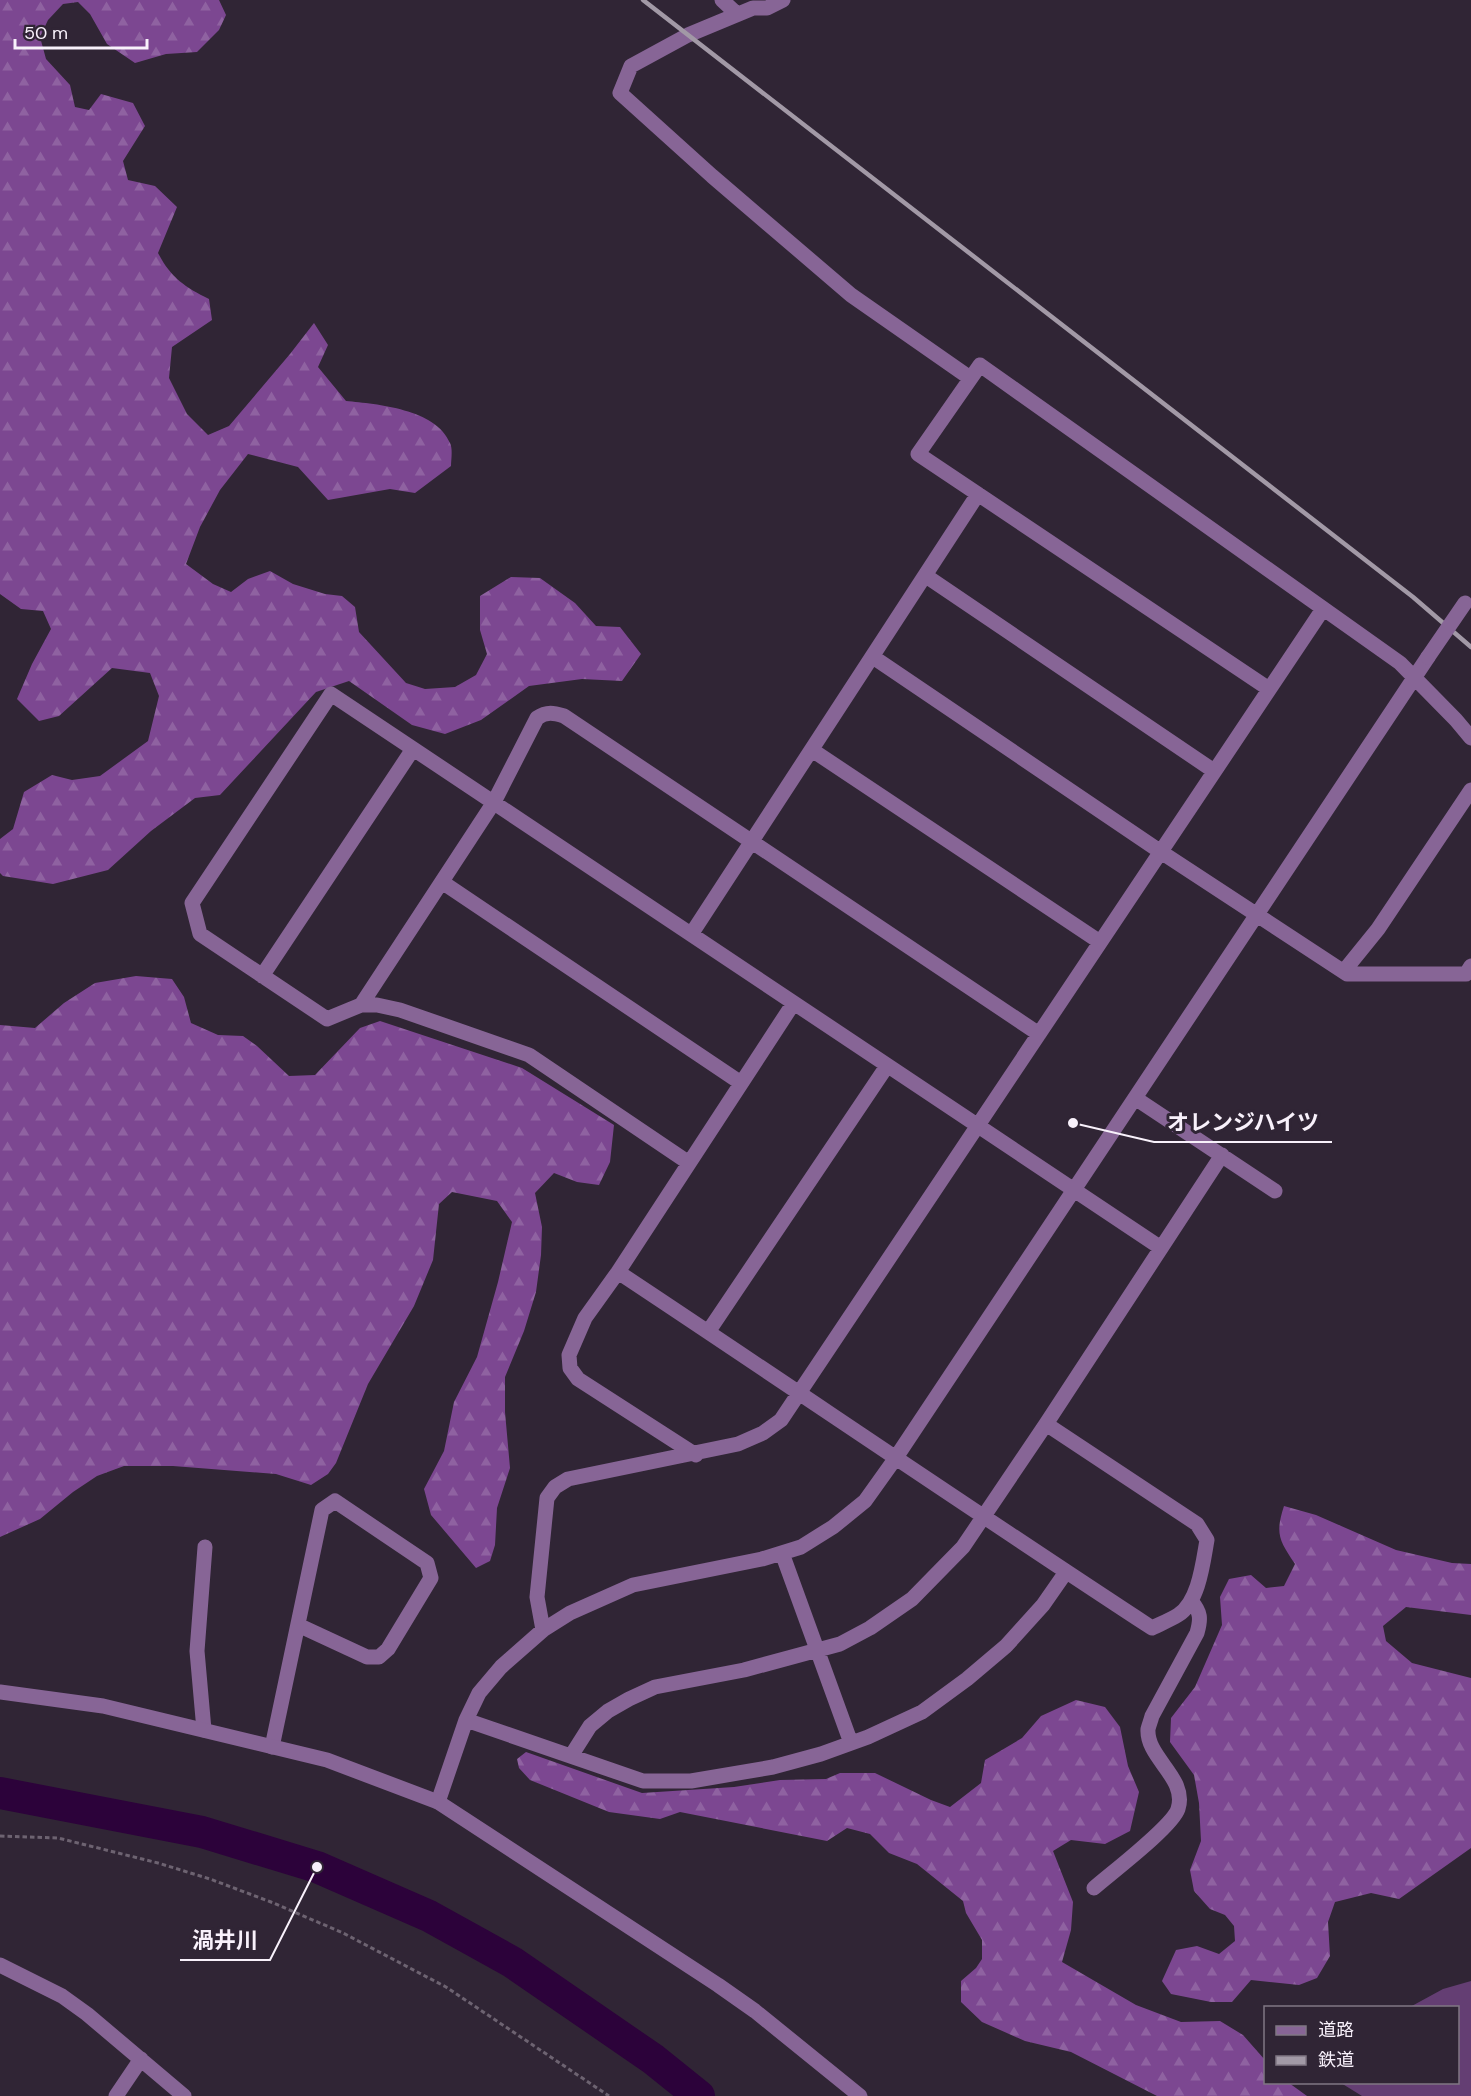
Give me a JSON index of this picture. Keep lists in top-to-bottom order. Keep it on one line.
{"places":["オレンジハイツ","渦井川"],"legend":["道路","鉄道"],"scale_bar":"50 m"}
